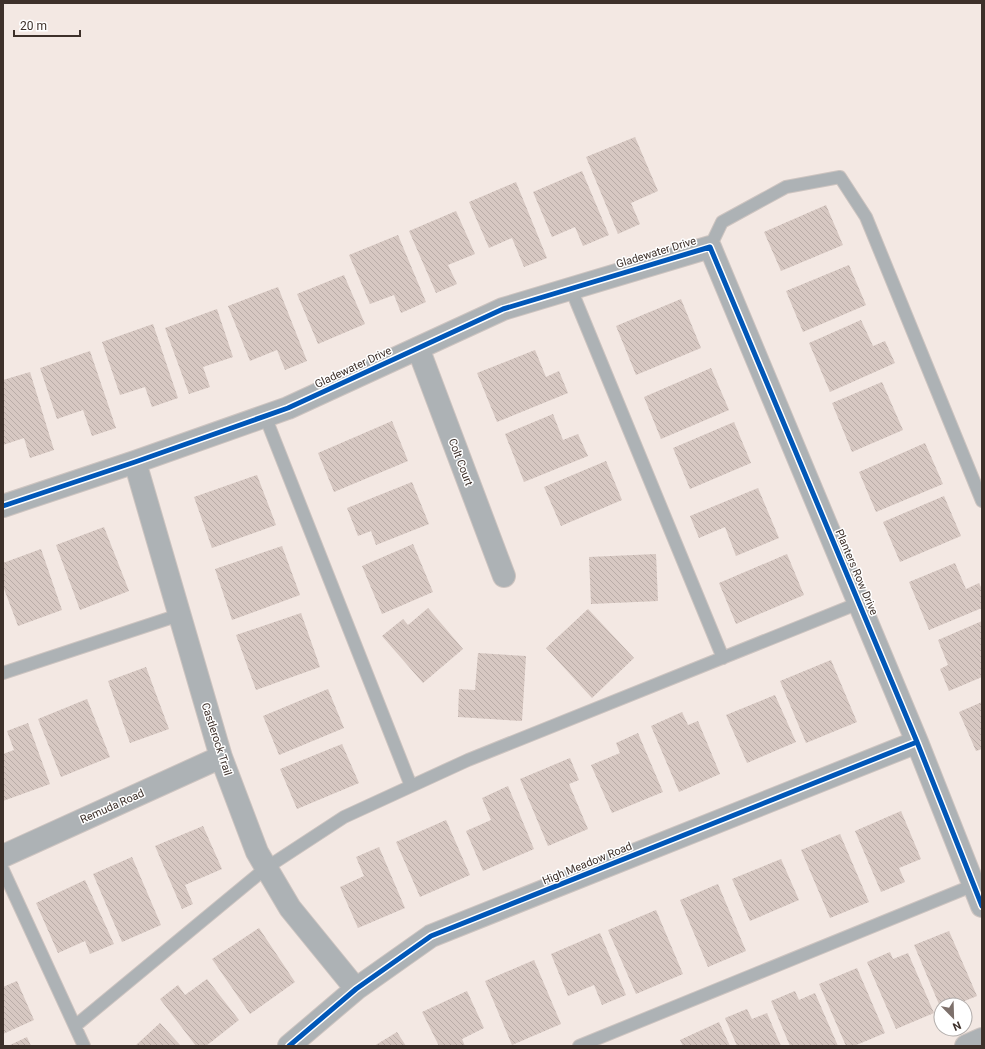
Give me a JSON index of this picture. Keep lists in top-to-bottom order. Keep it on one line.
{"streets":{"street":["Gladewater Drive","Colt Court","Planters Row Drive","Castlerock Trail","Remuda Road","High Meadow Road"]},"crossings":[["Gladewater Drive","Colt Court"],["Gladewater Drive","Planters Row Drive"],["Gladewater Drive","Castlerock Trail"],["Planters Row Drive","High Meadow Road"],["Castlerock Trail","Remuda Road"],["Castlerock Trail","High Meadow Road"]],"scale_bar":"20 m","north":"bottom right"}
